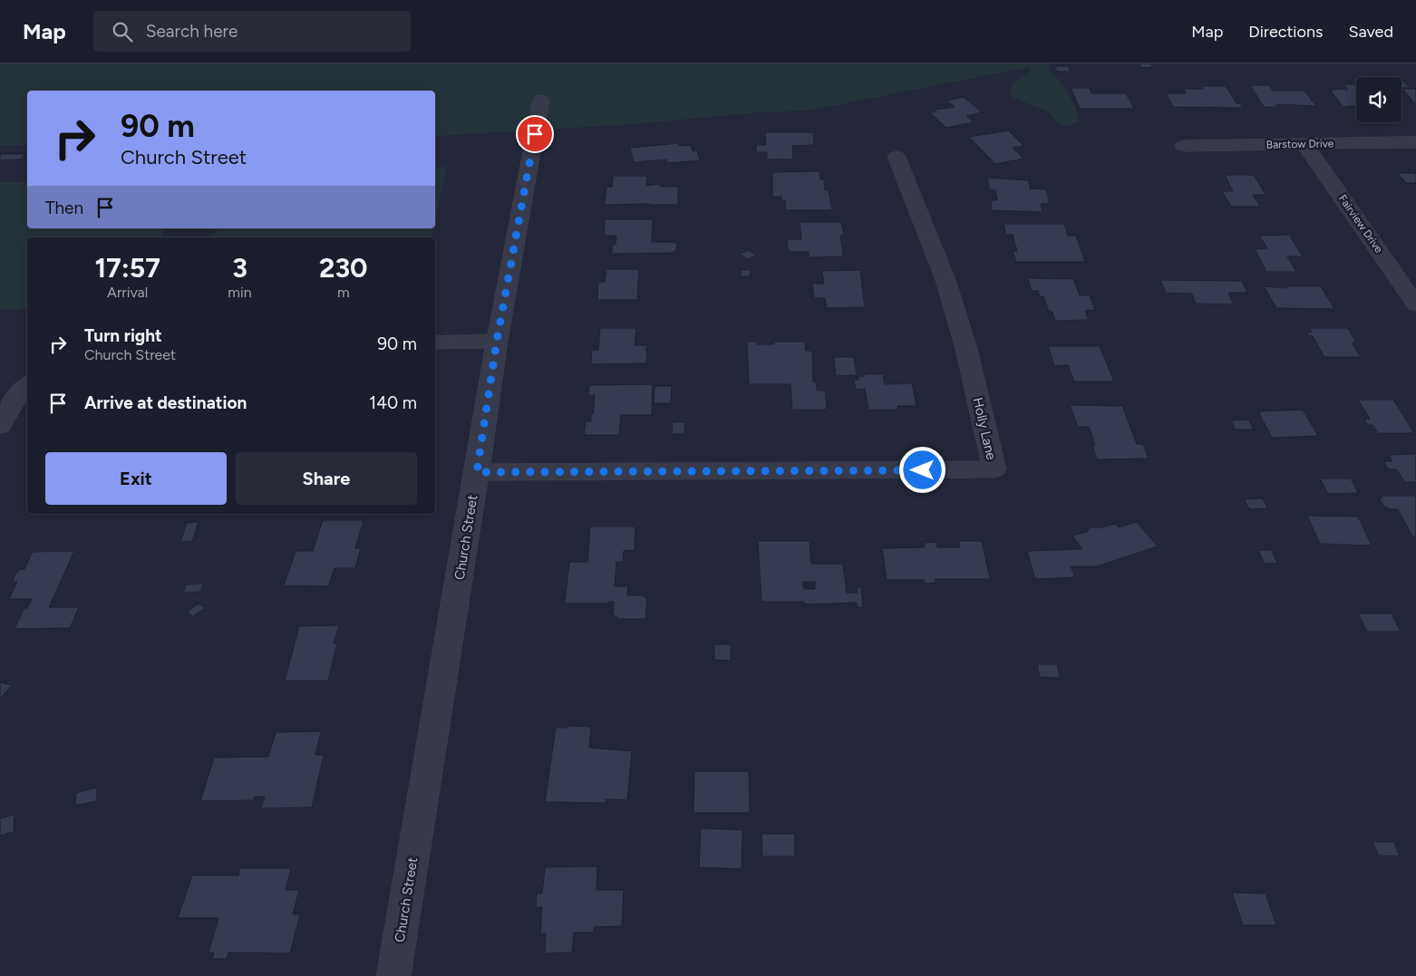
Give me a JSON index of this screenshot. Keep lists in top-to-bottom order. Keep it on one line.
{"streets":{"street":["Barstow Drive","Fairview Drive","Holly Lane","Church Street"]},"crossings":[["Barstow Drive","Fairview Drive"],["Holly Lane","Church Street"]],"page":{"header":"Map","search":"Search here","nav":["Map","Directions","Saved"],"turn":["90 m","Church Street"],"then":"Then","eta":["17:57","Arrival","3","min","230","m"],"list":[{"name":"Turn right","note":"Church Street","value":"90 m"},{"name":"Arrive at destination","value":"140 m"}],"buttons":["Exit","Share"]}}
